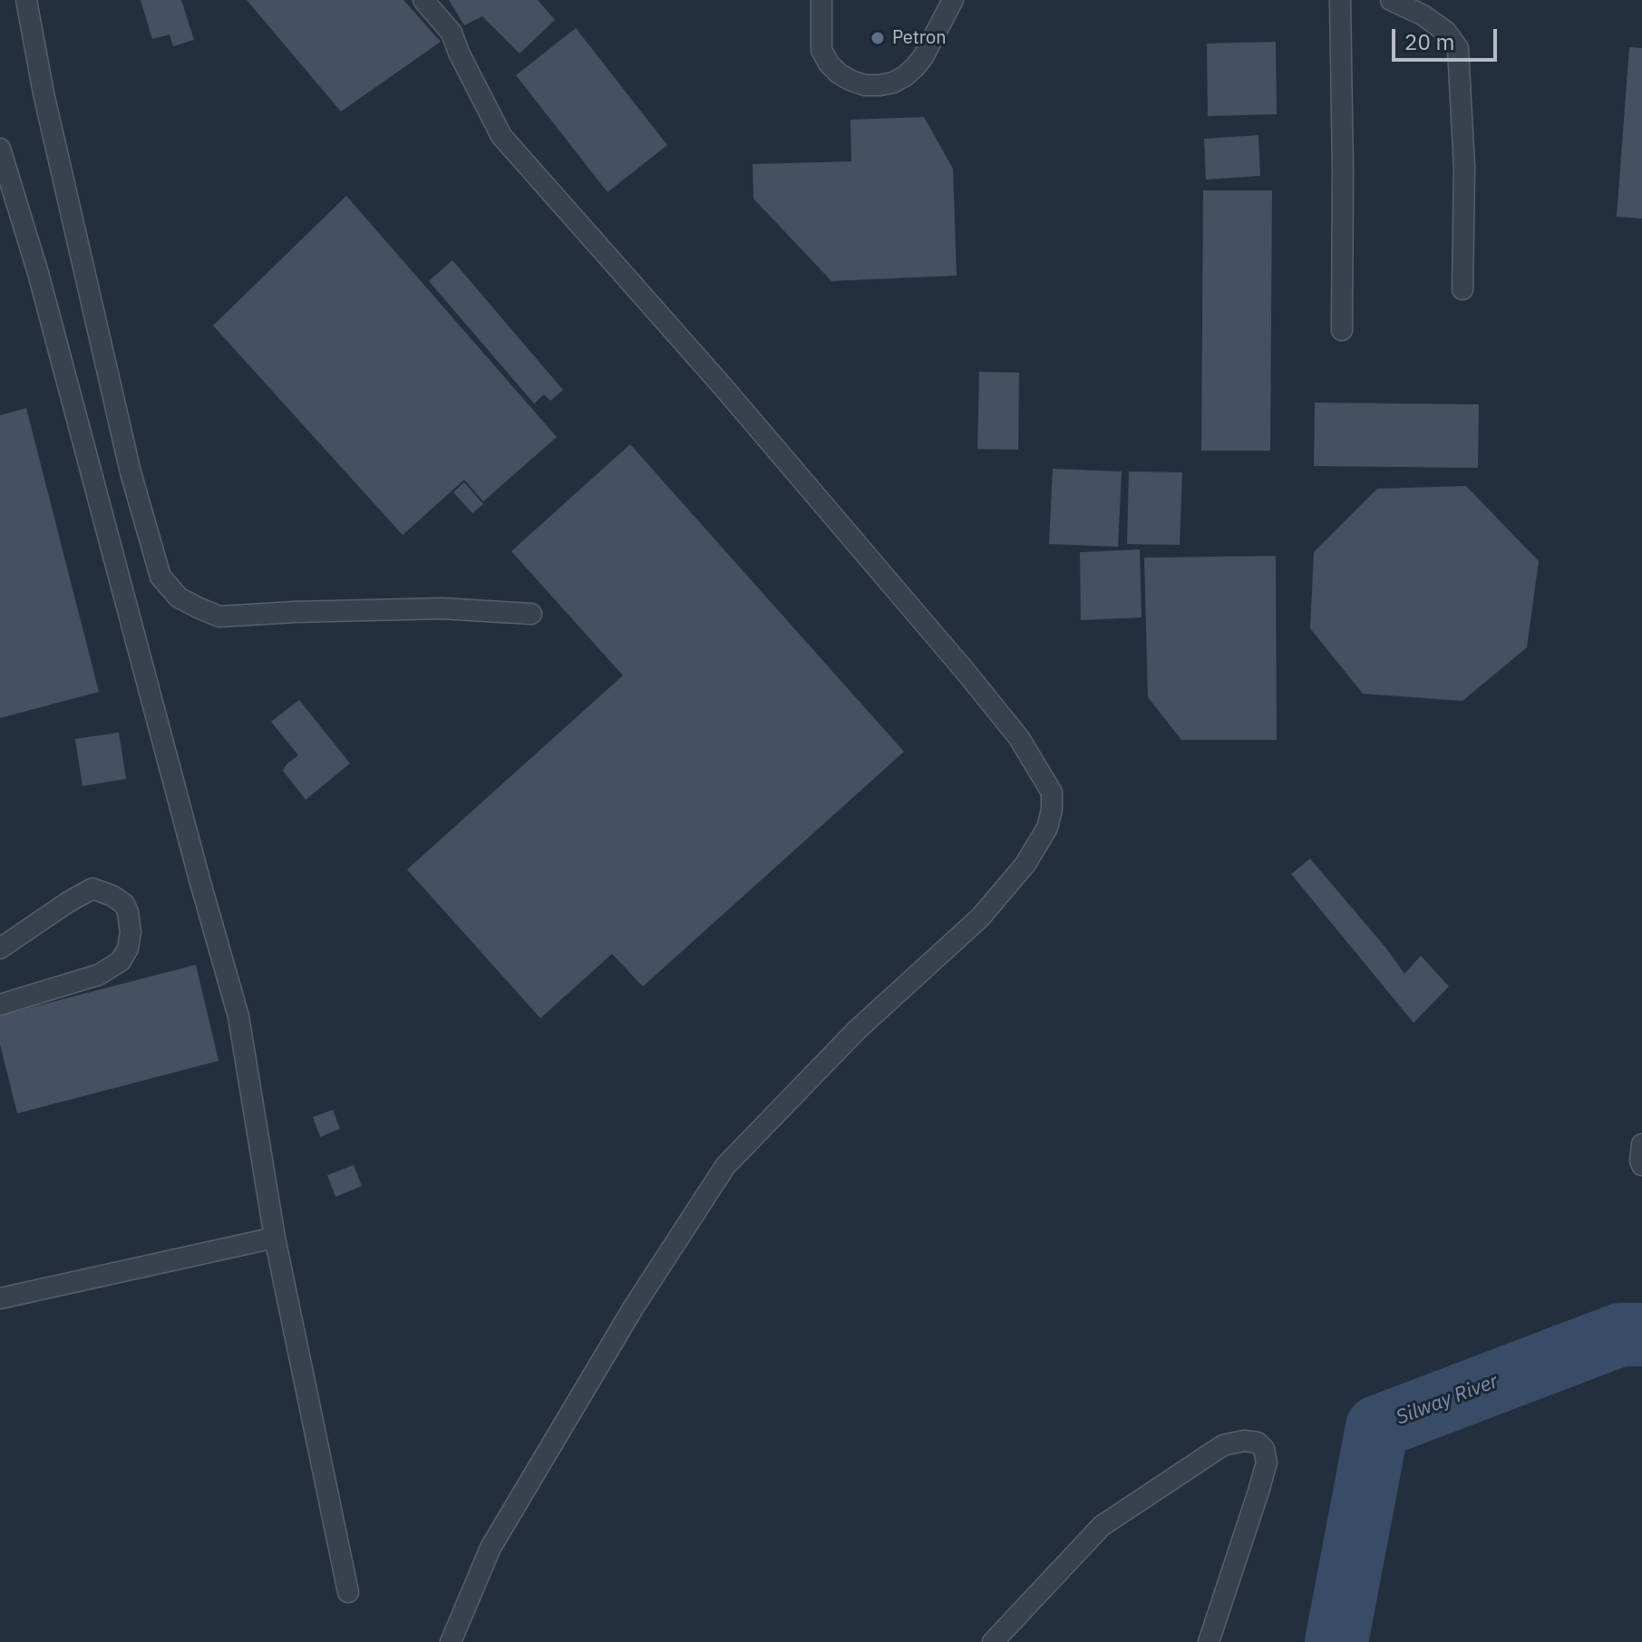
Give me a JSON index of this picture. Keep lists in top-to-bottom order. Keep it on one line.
{"water":["Silway River"],"places":["Petron"],"scale_bar":"20 m"}
